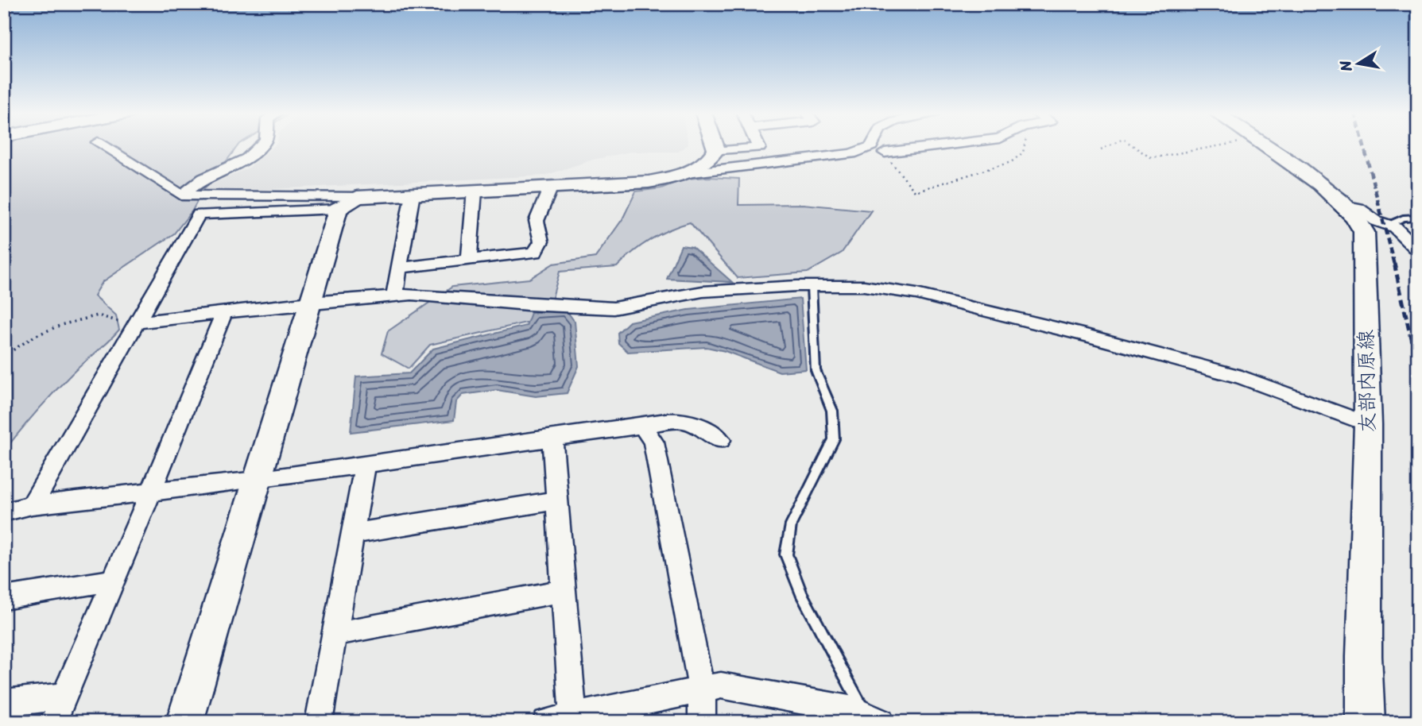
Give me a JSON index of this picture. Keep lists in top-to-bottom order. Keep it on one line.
{"streets":{"street":["友部内原線"]},"north":"left"}
